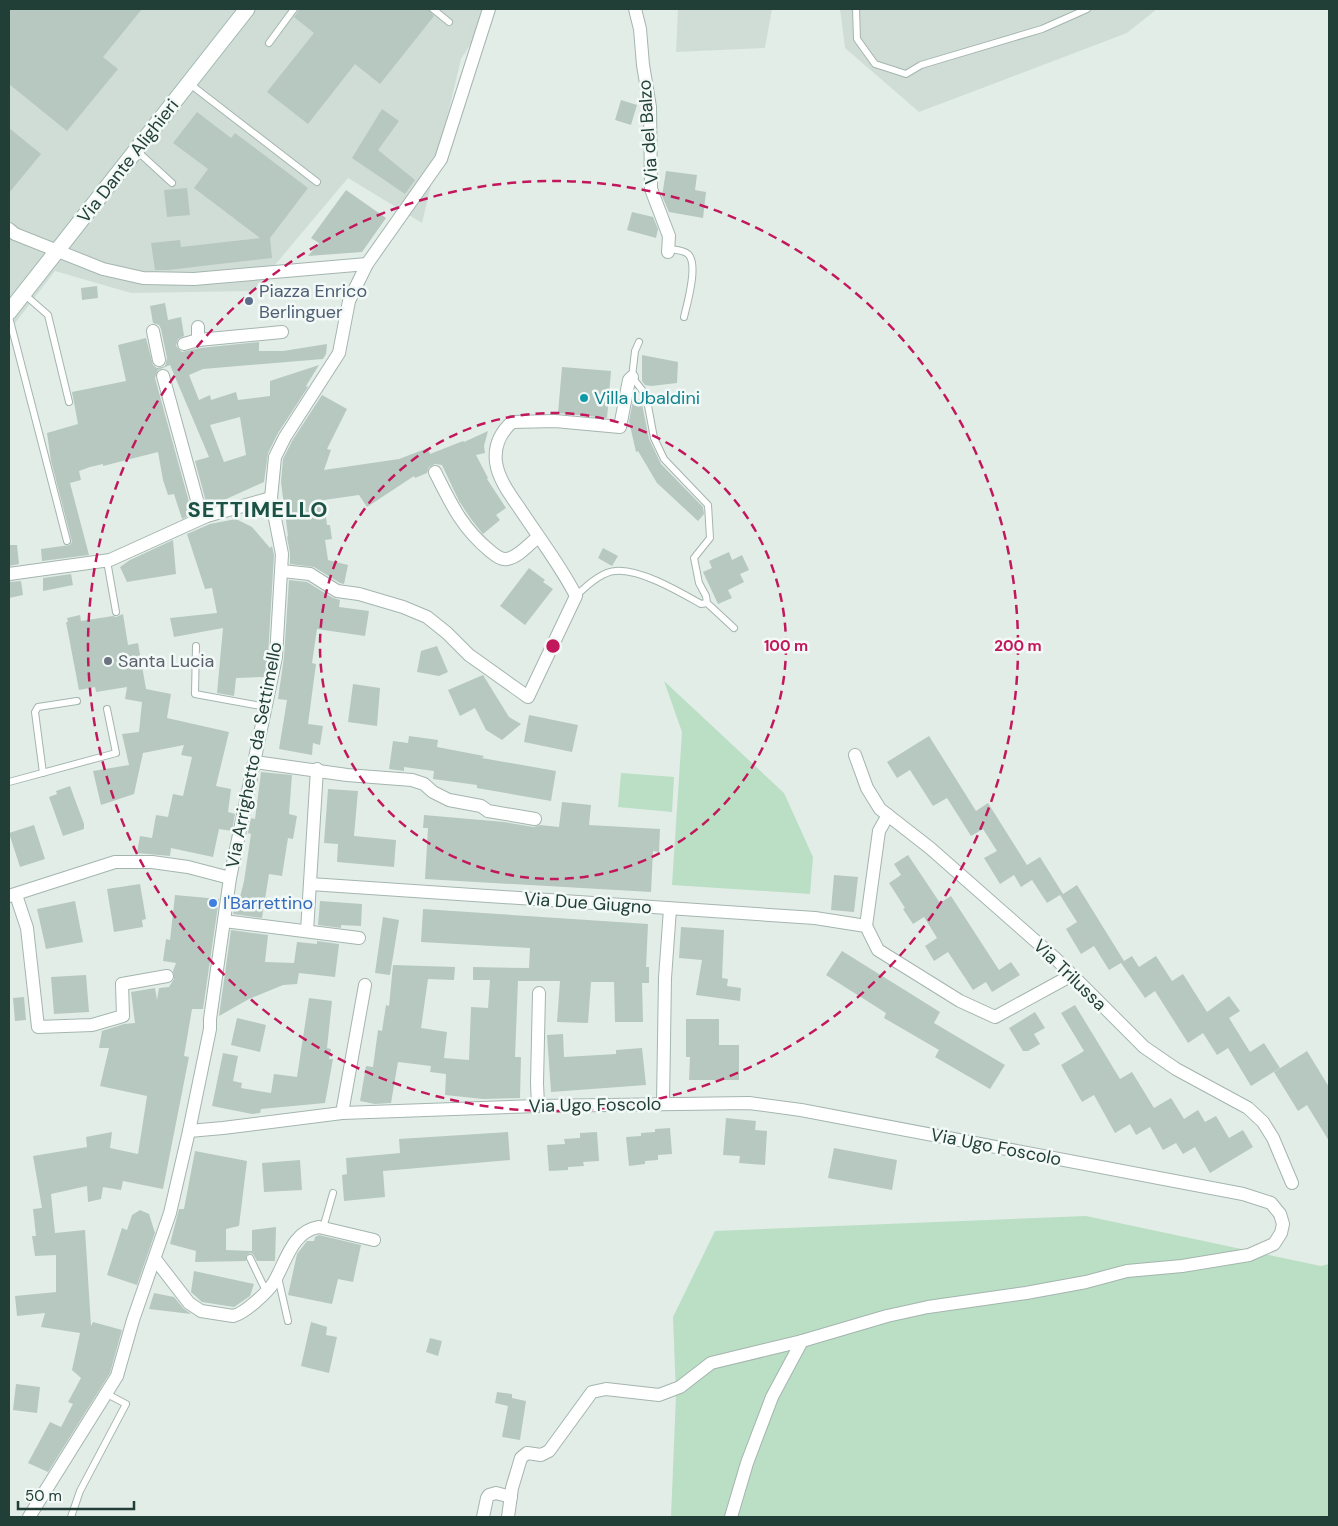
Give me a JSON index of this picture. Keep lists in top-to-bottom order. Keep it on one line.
{"streets":{"main road":["Via Dante Alighieri"],"street":["Via del Balzo","Via Arrighetto da Settimello","Via Due Giugno","Via Trilussa","Via Ugo Foscolo"]},"crossings":[["Via Arrighetto da Settimello","Via Ugo Foscolo"]],"districts":["SETTIMELLO"],"places":["Piazza Enrico Berlinguer","Villa Ubaldini","Santa Lucia","I'Barrettino"],"scale_bar":"50 m","rings":["100 m","200 m"]}
